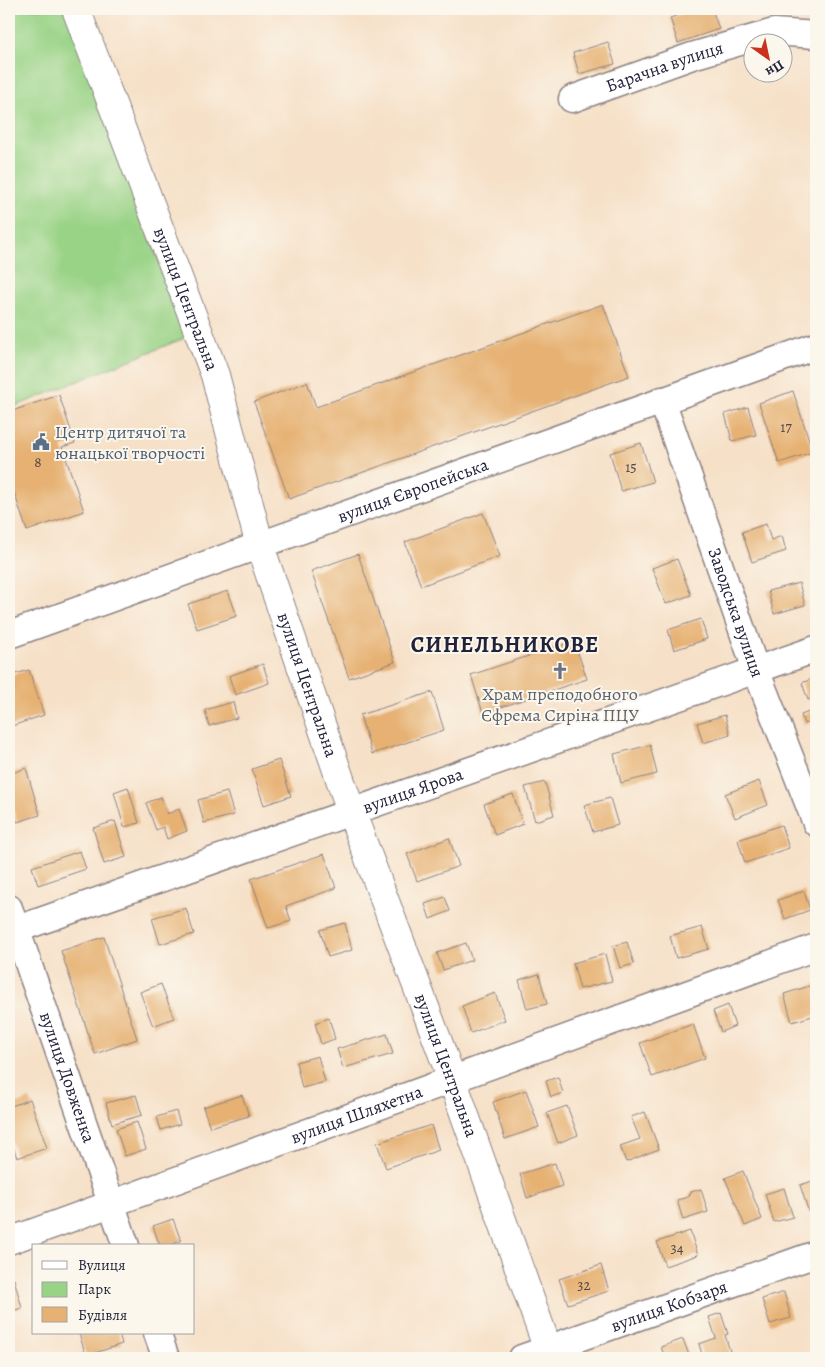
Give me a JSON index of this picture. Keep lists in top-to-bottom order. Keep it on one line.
{"streets":{"main road":["вулиця Центральна"],"street":["Барачна вулиця","вулиця Європейська","Заводська вулиця","вулиця Ярова","вулиця Довженка","вулиця Шляхетна","вулиця Кобзаря"]},"crossings":[["вулиця Центральна","вулиця Європейська"],["вулиця Центральна","вулиця Ярова"],["вулиця Центральна","вулиця Шляхетна"],["вулиця Центральна","вулиця Кобзаря"],["вулиця Європейська","Заводська вулиця"],["Заводська вулиця","вулиця Ярова"],["вулиця Ярова","вулиця Довженка"],["вулиця Довженка","вулиця Шляхетна"]],"districts":["СИНЕЛЬНИКОВЕ"],"places":{"public building":["Центр дитячої та юнацької творчості"],"church":["Храм преподобного Єфрема Сиріна ПЦУ"]},"house_numbers":["17","8","15","34","32"],"legend":["Вулиця","Парк","Будівля"],"north":"bottom right"}
